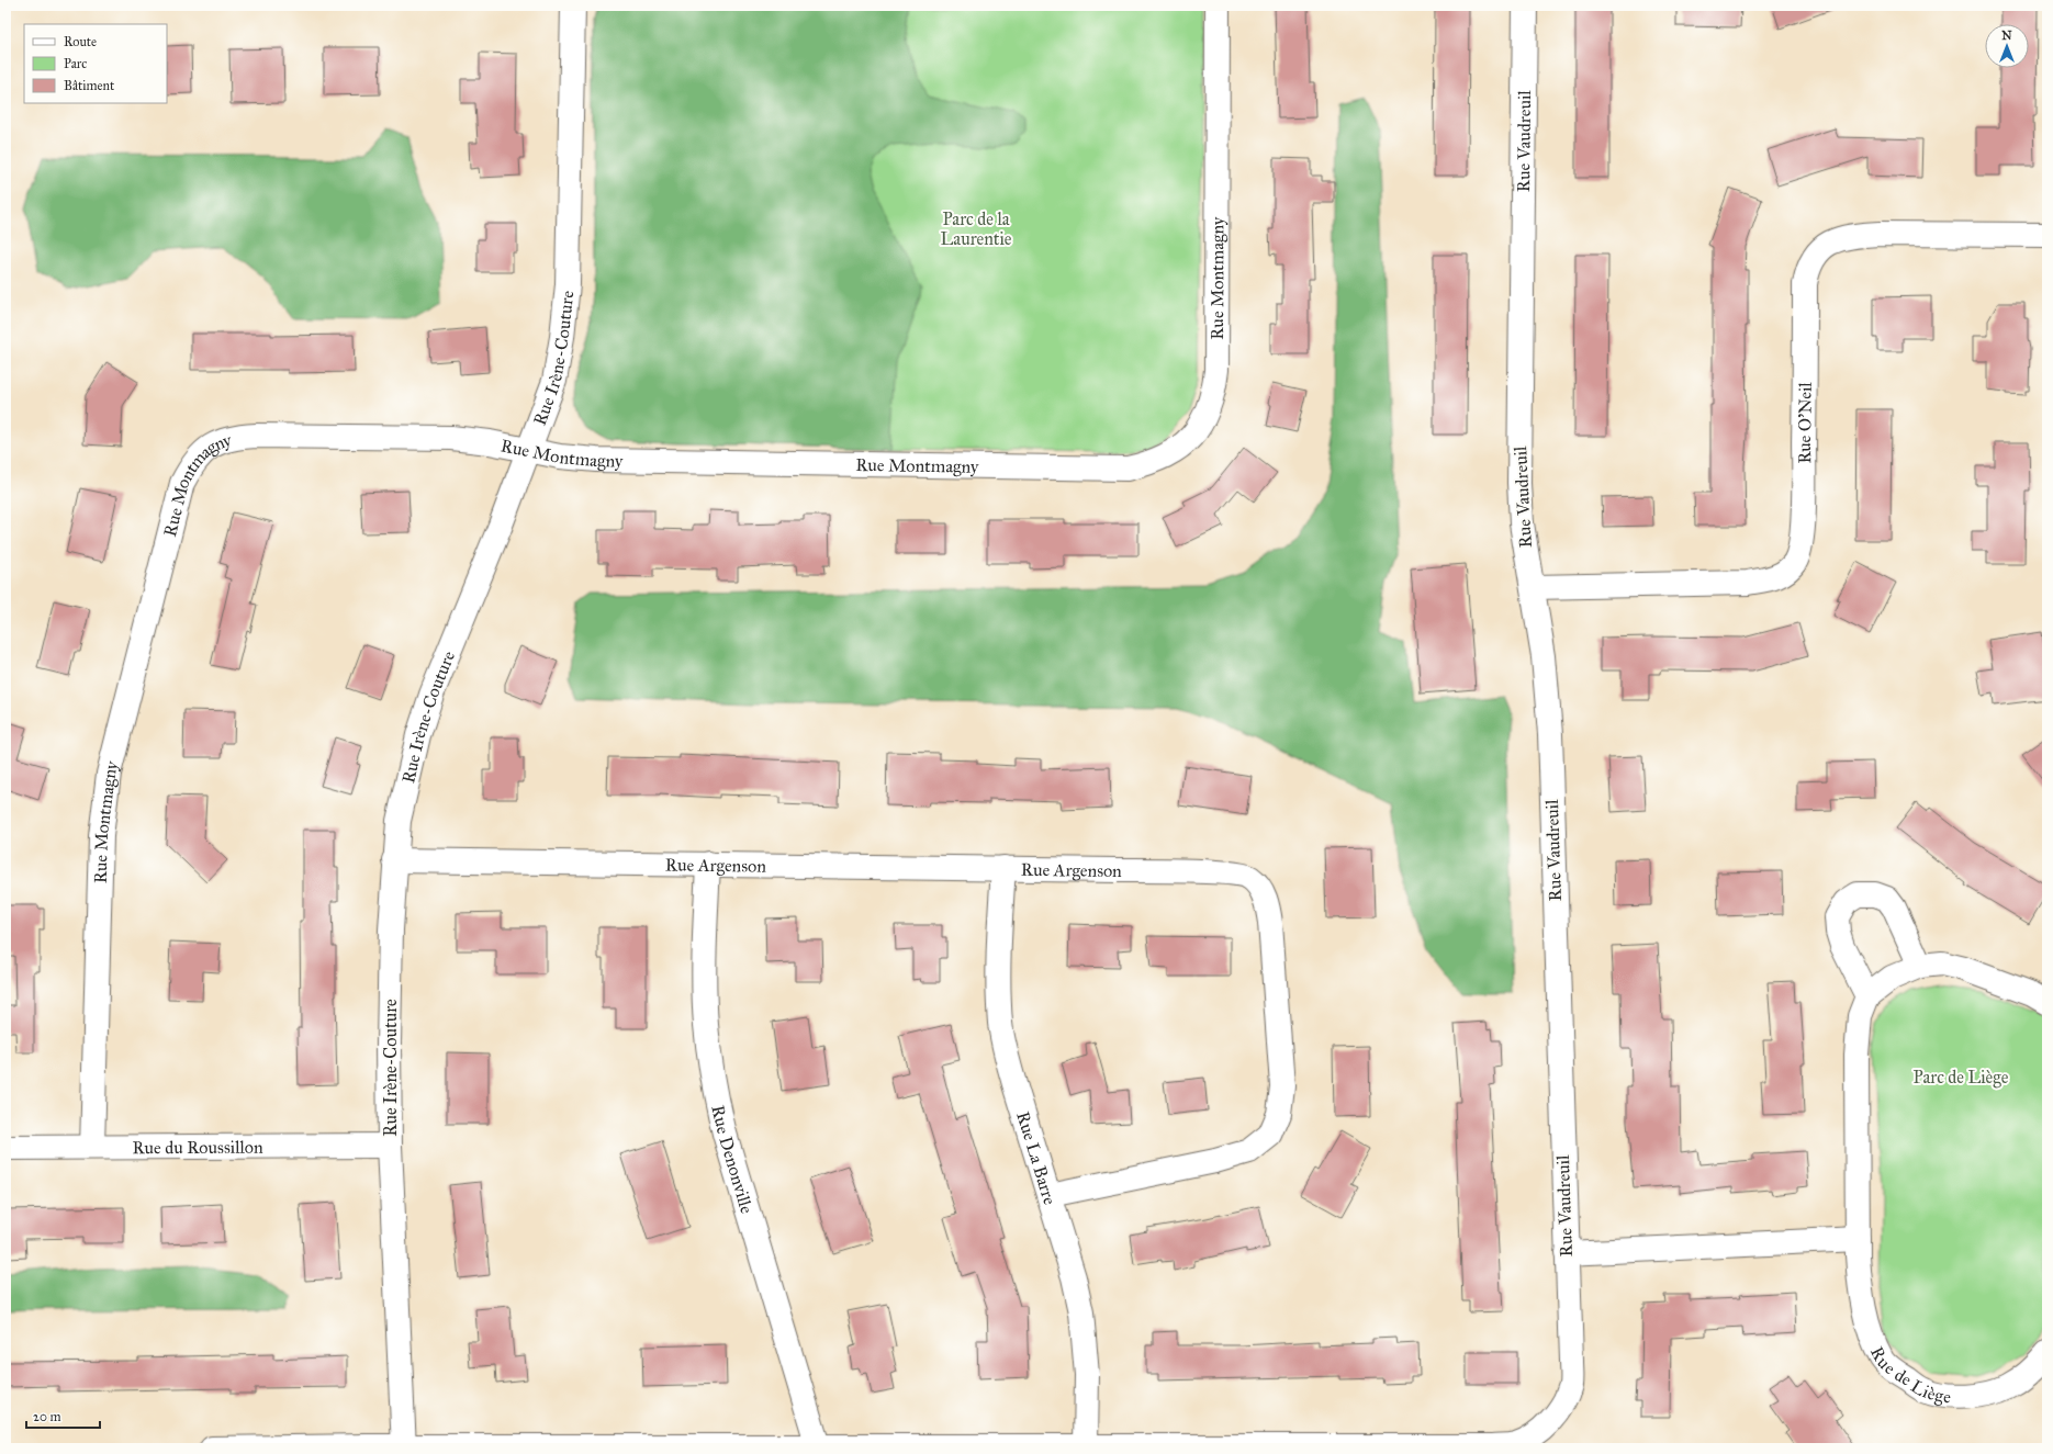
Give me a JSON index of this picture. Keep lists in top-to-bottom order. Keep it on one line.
{"streets":{"street":["Rue Vaudreuil","Rue Montmagny","Rue Irène-Couture","Rue O'Neil","Rue Argenson","Rue du Roussillon","Rue La Barre","Rue Denonville","Rue de Liège"]},"crossings":[["Rue Vaudreuil","Rue Irène-Couture"],["Rue Vaudreuil","Rue O'Neil"],["Rue Vaudreuil","Rue La Barre"],["Rue Vaudreuil","Rue Denonville"],["Rue Montmagny","Rue Irène-Couture"],["Rue Montmagny","Rue du Roussillon"],["Rue Irène-Couture","Rue Argenson"],["Rue Irène-Couture","Rue du Roussillon"],["Rue Argenson","Rue La Barre"],["Rue Argenson","Rue Denonville"]],"parks":["Parc de la Laurentie","Parc de Liège"],"legend":["Route","Parc","Bâtiment"],"scale_bar":"20 m","north":"top"}
